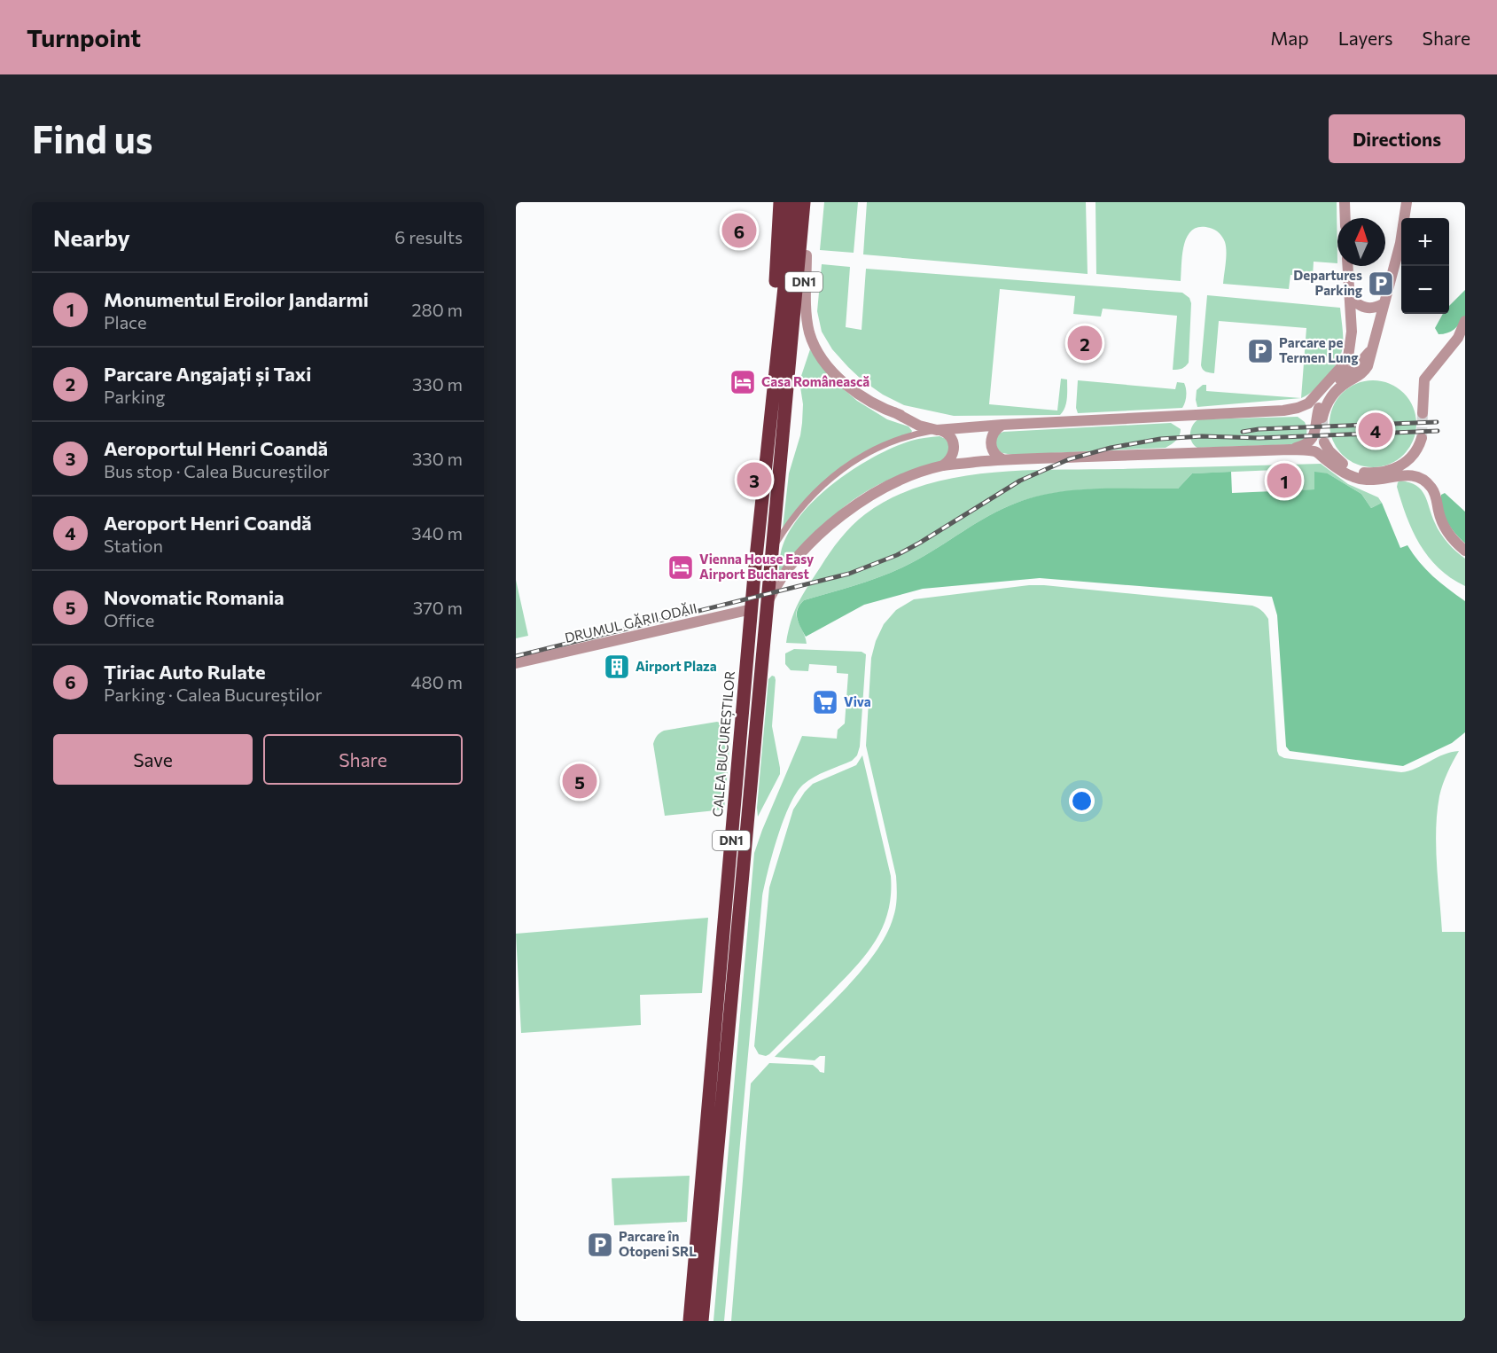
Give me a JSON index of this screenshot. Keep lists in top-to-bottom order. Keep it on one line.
{"streets":{"highway":["DN1","CALEA BUCUREȘTILOR"],"street":["DRUMUL GĂRII ODĂII"]},"crossings":[["DN1","CALEA BUCUREȘTILOR"],["DRUMUL GĂRII ODĂII","CALEA BUCUREȘTILOR"]],"places":{"parking":["Departures Parking","Parcare pe Termen Lung","Parcare în Otopeni SRL"],"hotel":["Casa Românească","Vienna House Easy Airport Bucharest"],"building":["Airport Plaza"],"supermarket":["Viva"]},"north":"top","page":{"header":"Turnpoint","nav":["Map","Layers","Share"],"buttons":["Directions",["Save","Share"]],"title":"Find us","heading":["Nearby","6 results"],"pins":["6","2","4","3","1","5"],"map_buttons":["+","−"],"list":[{"mark":"1","name":"Monumentul Eroilor Jandarmi","note":"Place","value":"280 m"},{"mark":"2","name":"Parcare Angajați și Taxi","note":"Parking","value":"330 m"},{"mark":"3","name":"Aeroportul Henri Coandă","note":"Bus stop · Calea Bucureștilor","value":"330 m"},{"mark":"4","name":"Aeroport Henri Coandă","note":"Station","value":"340 m"},{"mark":"5","name":"Novomatic Romania","note":"Office","value":"370 m"},{"mark":"6","name":"Țiriac Auto Rulate","note":"Parking · Calea Bucureștilor","value":"480 m"}]}}
